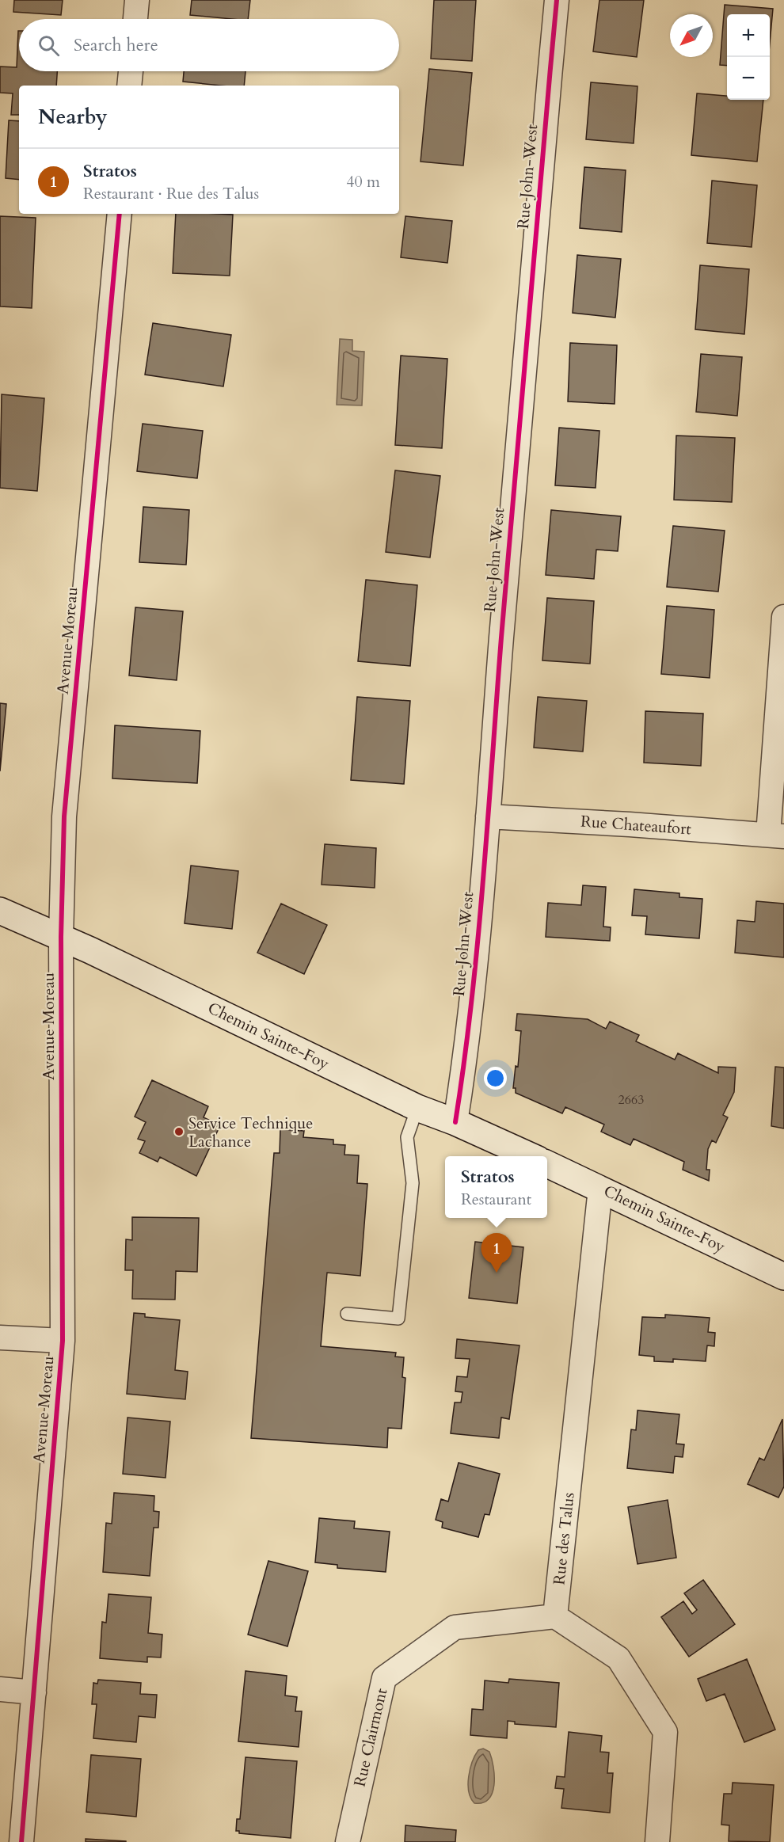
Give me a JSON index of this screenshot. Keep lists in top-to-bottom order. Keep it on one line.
{"streets":{"main road":["Chemin Sainte-Foy"],"street":["Rue John-West","Avenue Moreau","Rue Chateaufort","Rue des Talus","Rue Clairmont"]},"crossings":[["Rue John-West","Rue Chateaufort"],["Rue John-West","Chemin Sainte-Foy"],["Avenue Moreau","Chemin Sainte-Foy"],["Chemin Sainte-Foy","Rue des Talus"],["Rue des Talus","Rue Clairmont"]],"places":["Service Technique Lachance"],"house_numbers":["2663"],"north":"bottom left","page":{"map_buttons":["+","−"],"search":"Search here","heading":"Nearby","list":[{"mark":"1","name":"Stratos","note":"Restaurant · Rue des Talus","value":"40 m"}],"popup":["Stratos","Restaurant"],"pins":"1"}}
